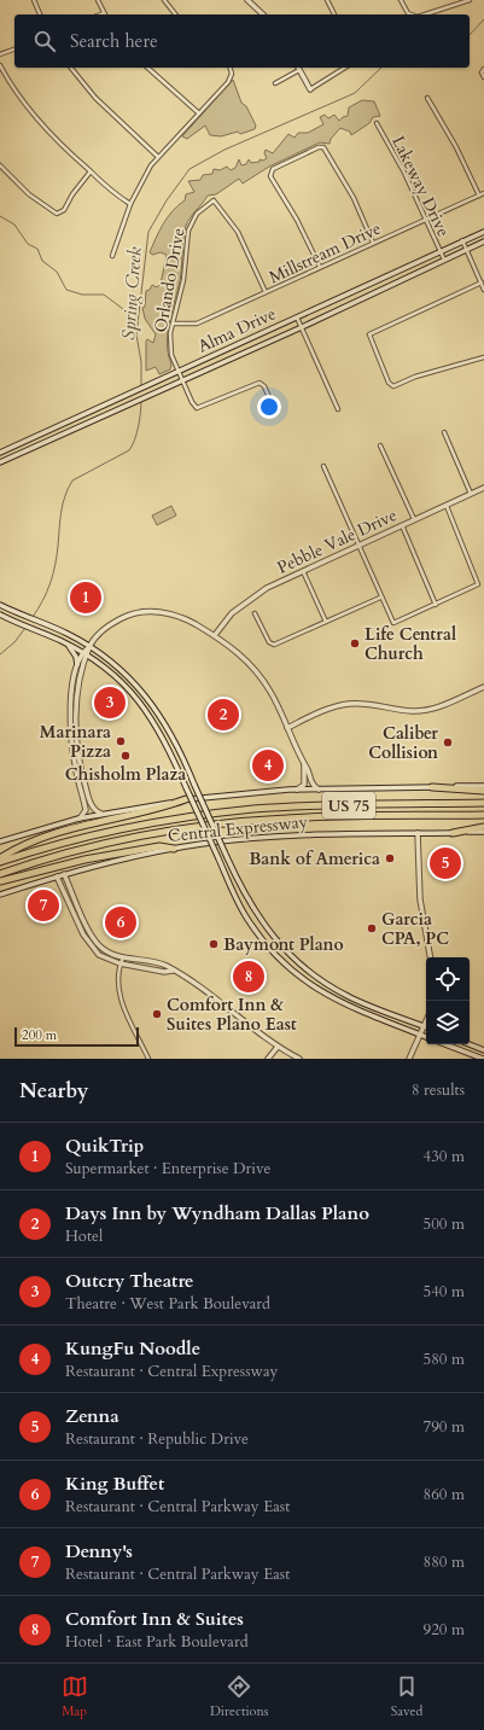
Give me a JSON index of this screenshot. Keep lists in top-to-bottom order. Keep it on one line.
{"streets":{"highway":["US 75","Central Expressway"],"main road":["Alma Drive","Pebble Vale Drive"],"street":["Lakeway Drive","Millstream Drive","Orlando Drive"]},"crossings":[["Lakeway Drive","Millstream Drive"],["Lakeway Drive","Alma Drive"],["Millstream Drive","Orlando Drive"],["Orlando Drive","Alma Drive"]],"water":["Spring Creek"],"places":["Life Central Church","Marinara Pizza","Caliber Collision","Chisholm Plaza","Bank of America","Garcia CPA, PC","Baymont Plano","Comfort Inn & Suites Plano East"],"scale_bar":"200 m","page":{"search":"Search here","pins":["1","3","2","4","5","7","6","8"],"scale":"200 m","heading":["Nearby","8 results"],"list":[{"mark":"1","name":"QuikTrip","note":"Supermarket · Enterprise Drive","value":"430 m"},{"mark":"2","name":"Days Inn by Wyndham Dallas Plano","note":"Hotel","value":"500 m"},{"mark":"3","name":"Outcry Theatre","note":"Theatre · West Park Boulevard","value":"540 m"},{"mark":"4","name":"KungFu Noodle","note":"Restaurant · Central Expressway","value":"580 m"},{"mark":"5","name":"Zenna","note":"Restaurant · Republic Drive","value":"790 m"},{"mark":"6","name":"King Buffet","note":"Restaurant · Central Parkway East","value":"860 m"},{"mark":"7","name":"Denny's","note":"Restaurant · Central Parkway East","value":"880 m"},{"mark":"8","name":"Comfort Inn & Suites","note":"Hotel · East Park Boulevard","value":"920 m"}],"nav":["Map","Directions","Saved"]}}
